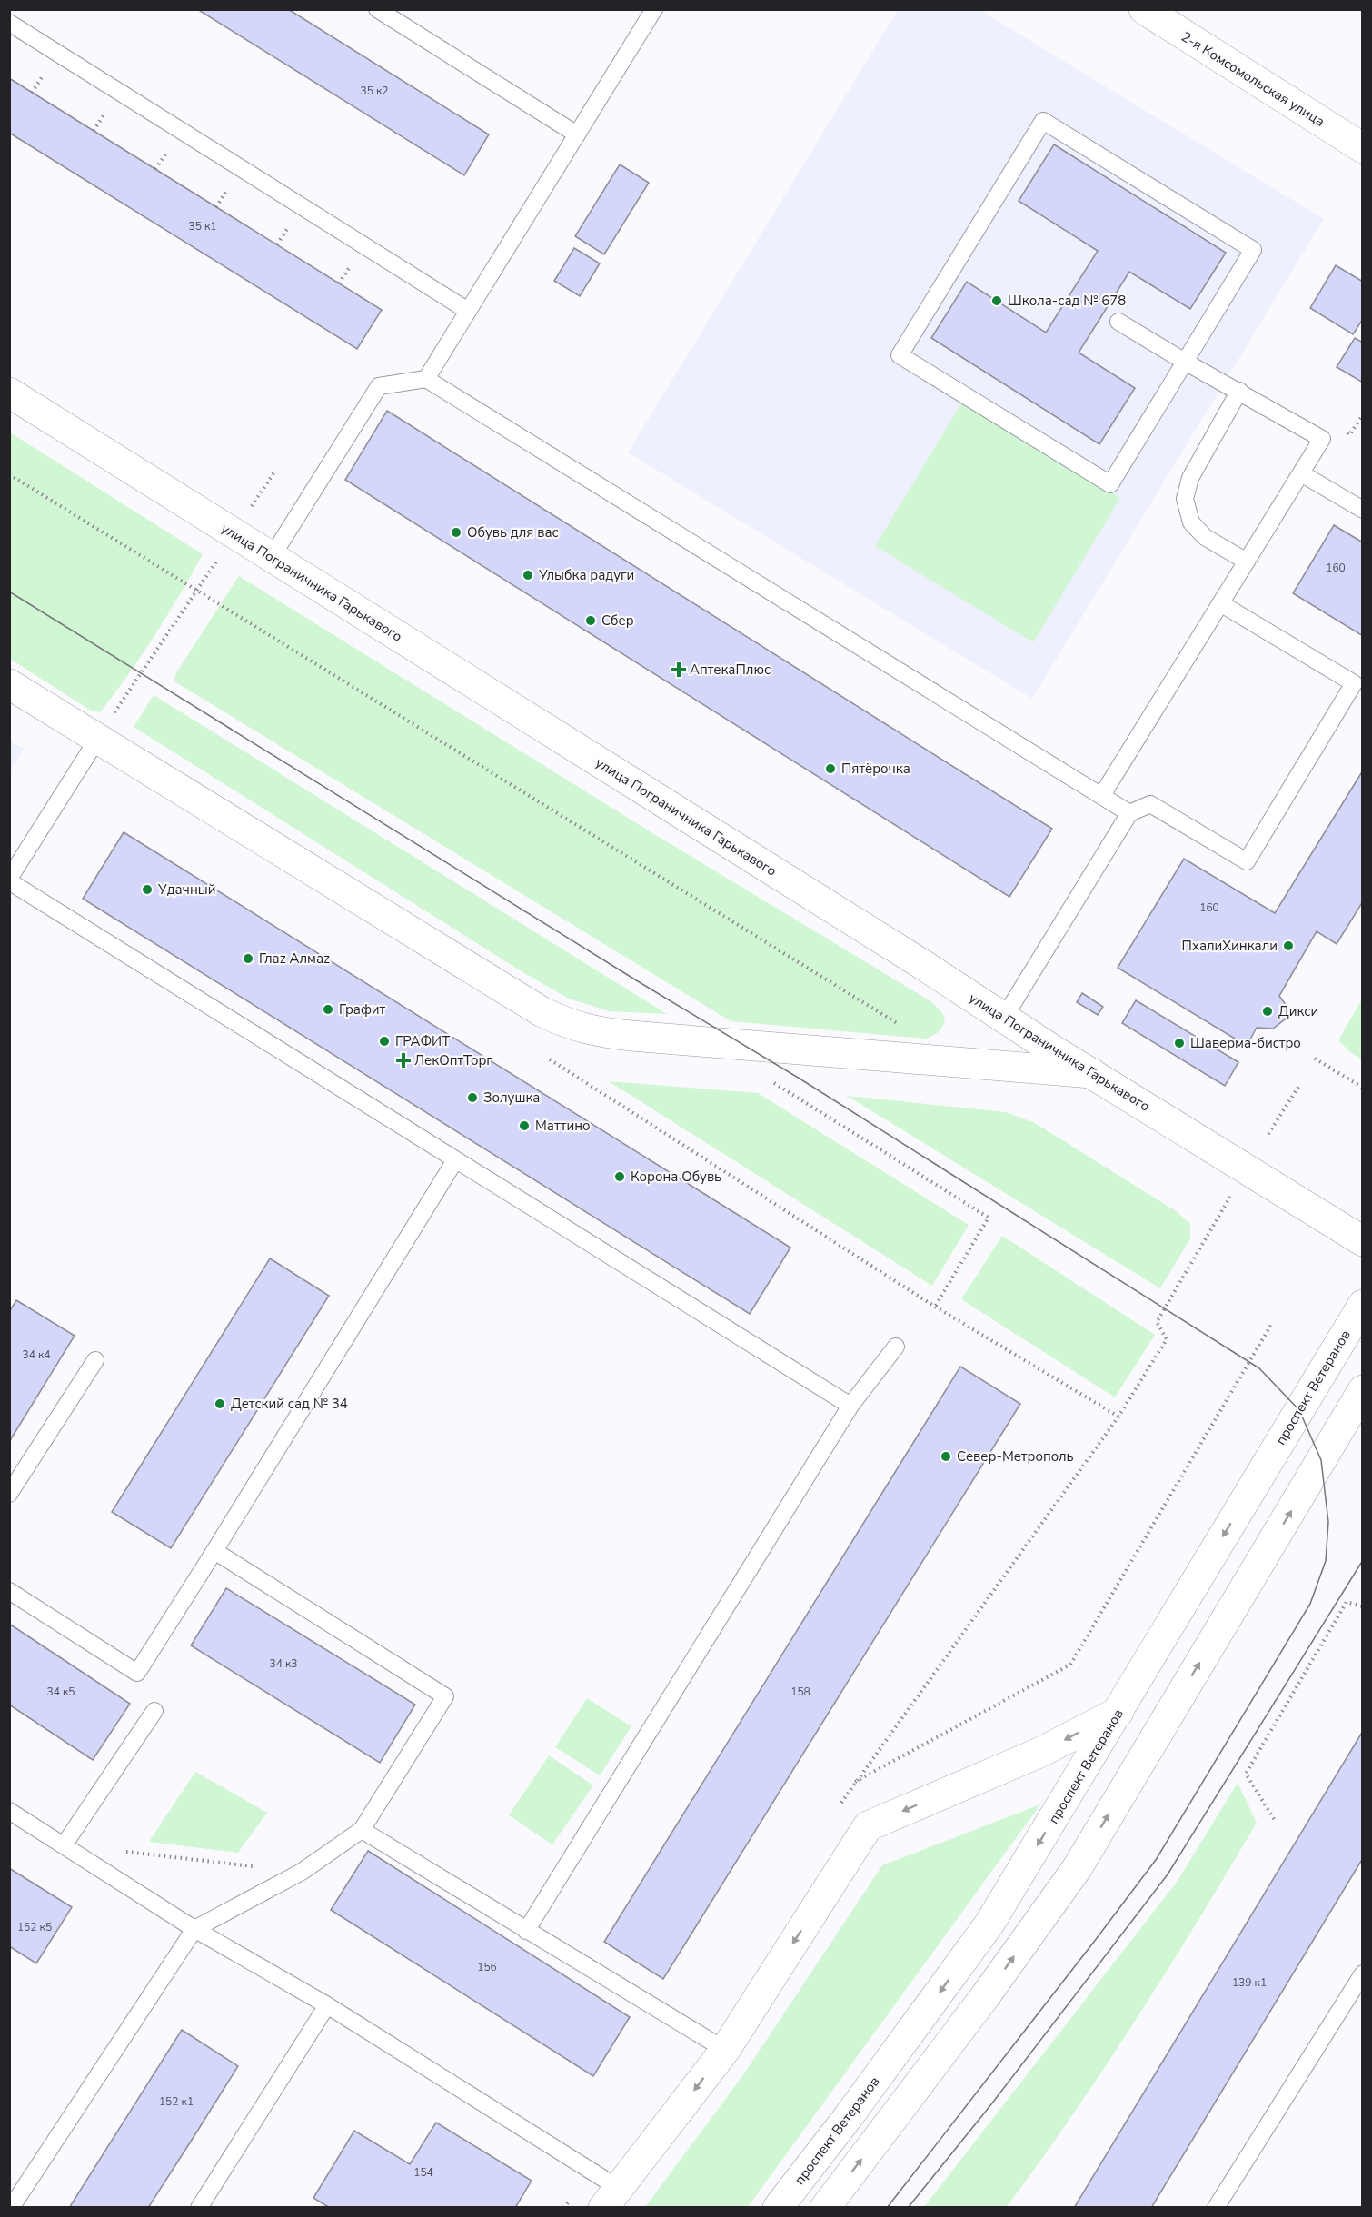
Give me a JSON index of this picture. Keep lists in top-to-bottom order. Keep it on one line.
{"streets":{"street":["2-я Комсомольская улица","улица Пограничника Гарькавого","проспект Ветеранов"]},"places":{"other":["Школа-сад № 678","Обувь для вас","Улыбка радуги","Сбер","Пятёрочка","Удачный","ПхалиХинкали","Глаz Алмаz","Графит","Дикси","ГРАФИТ","Шаверма-бистро","Золушка","Маттино","Корона Обувь","Детский сад № 34","Север-Метрополь"],"health":["АптекаПлюс","ЛекОптТорг"]},"house_numbers":["35 к2","35 к1","160","160","34 к4","34 к3","34 к5","158","152 к5","156","139 к1","152 к1","154"]}
